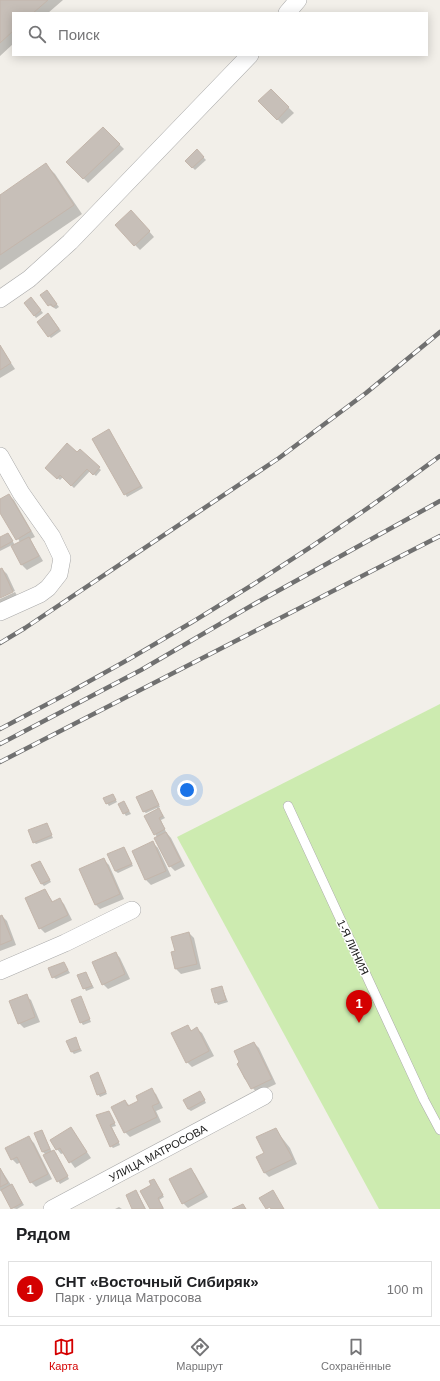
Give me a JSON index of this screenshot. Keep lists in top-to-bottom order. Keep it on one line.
{"streets":{"street":["УЛИЦА МАТРОСОВА"],"lane":["1-Я ЛИНИЯ"]},"page":{"search":"Поиск","pins":"1","heading":"Рядом","list":[{"mark":"1","name":"СНТ «Восточный Сибиряк»","note":"Парк · улица Матросова","value":"100 m"}],"nav":["Карта","Маршрут","Сохранённые"]}}
